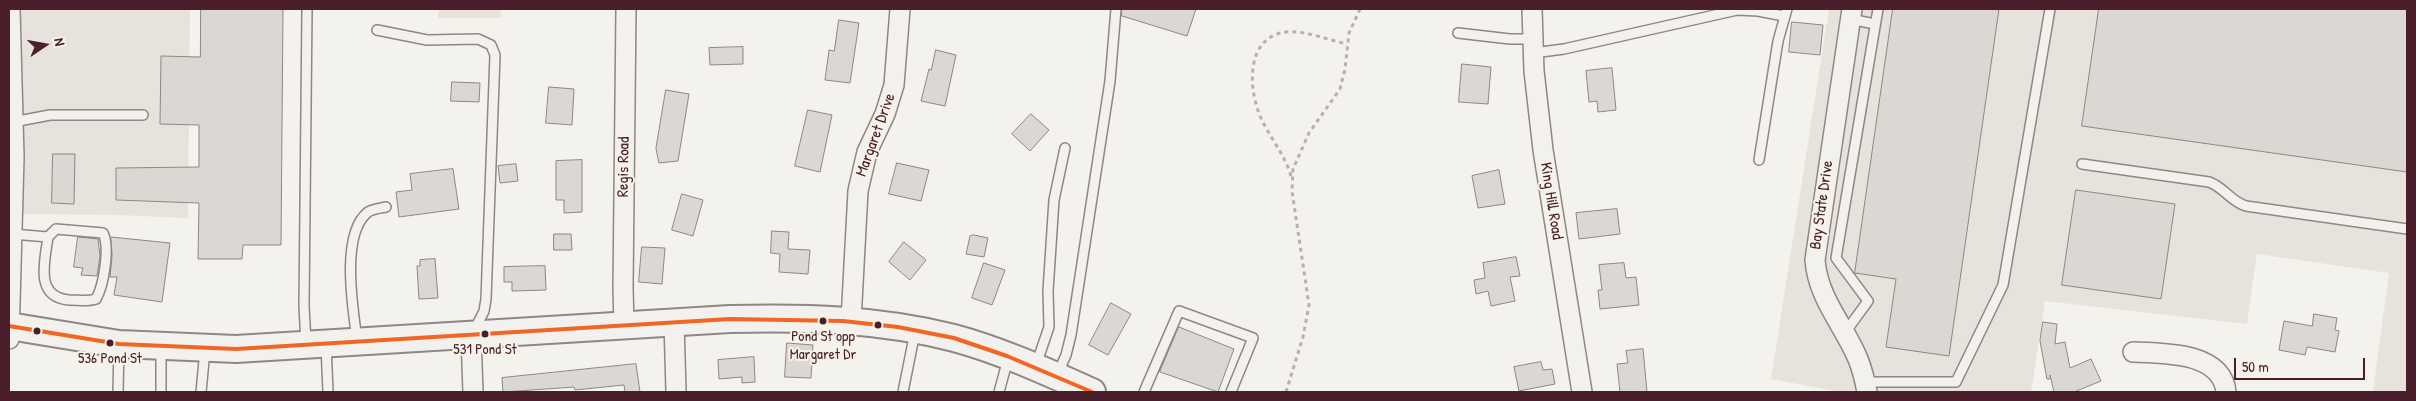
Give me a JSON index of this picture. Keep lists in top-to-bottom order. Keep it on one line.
{"streets":{"street":["Margaret Drive","Regis Road","King Hill Road","Bay State Drive"]},"places":["Pond St opp Margaret Dr","531 Pond St","536 Pond St"],"scale_bar":"50 m","north":"right"}
